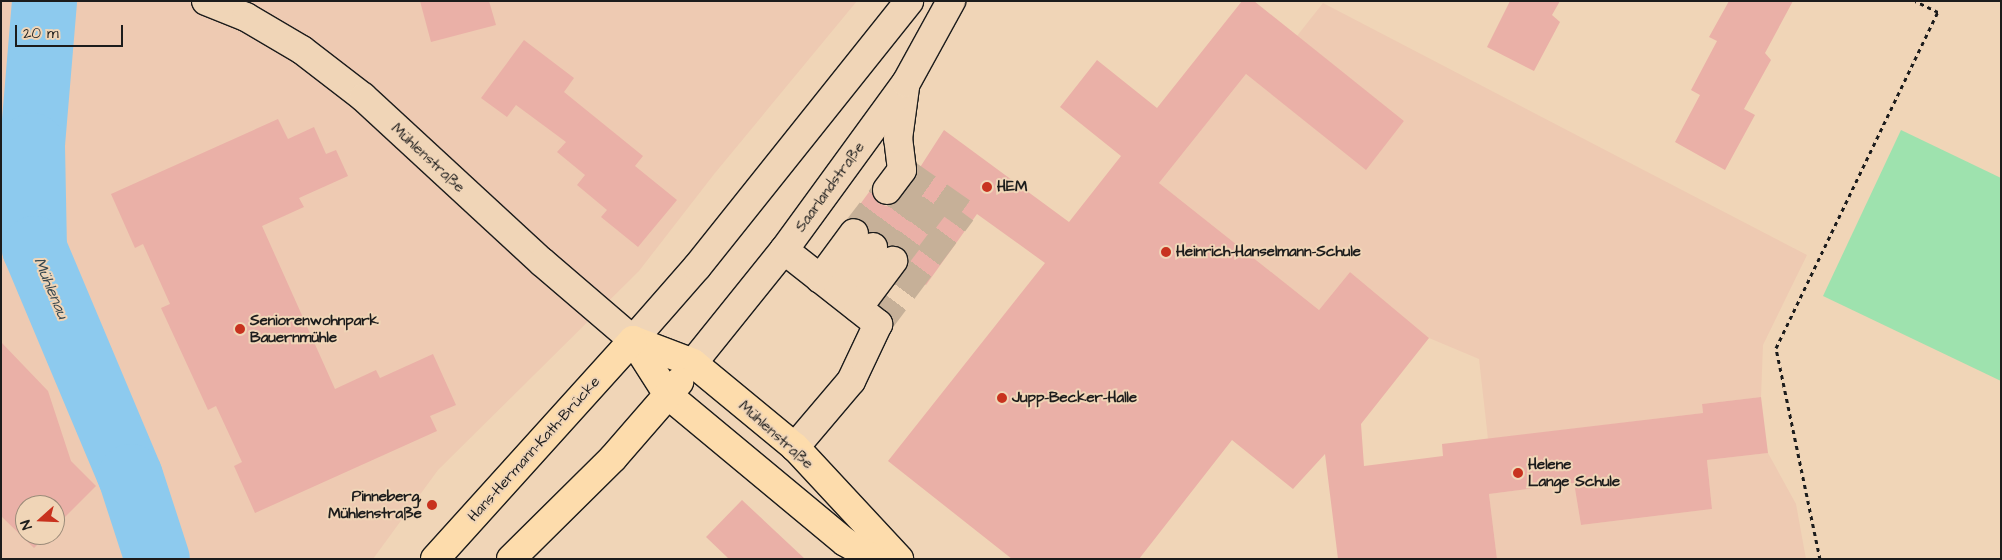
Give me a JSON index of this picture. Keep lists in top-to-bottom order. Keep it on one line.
{"streets":{"main road":["Mühlenstraße","Hans-Hermann-Kath-Brücke"],"street":["Saarlandstraße"]},"crossings":[["Mühlenstraße","Saarlandstraße"],["Mühlenstraße","Hans-Hermann-Kath-Brücke"]],"water":["Mühlenau"],"places":["HEM","Heinrich-Hanselmann-Schule","Seniorenwohnpark Bauernmühle","Jupp-Becker-Halle","Helene Lange Schule","Pinneberg, Mühlenstraße"],"scale_bar":"20 m","north":"left"}
